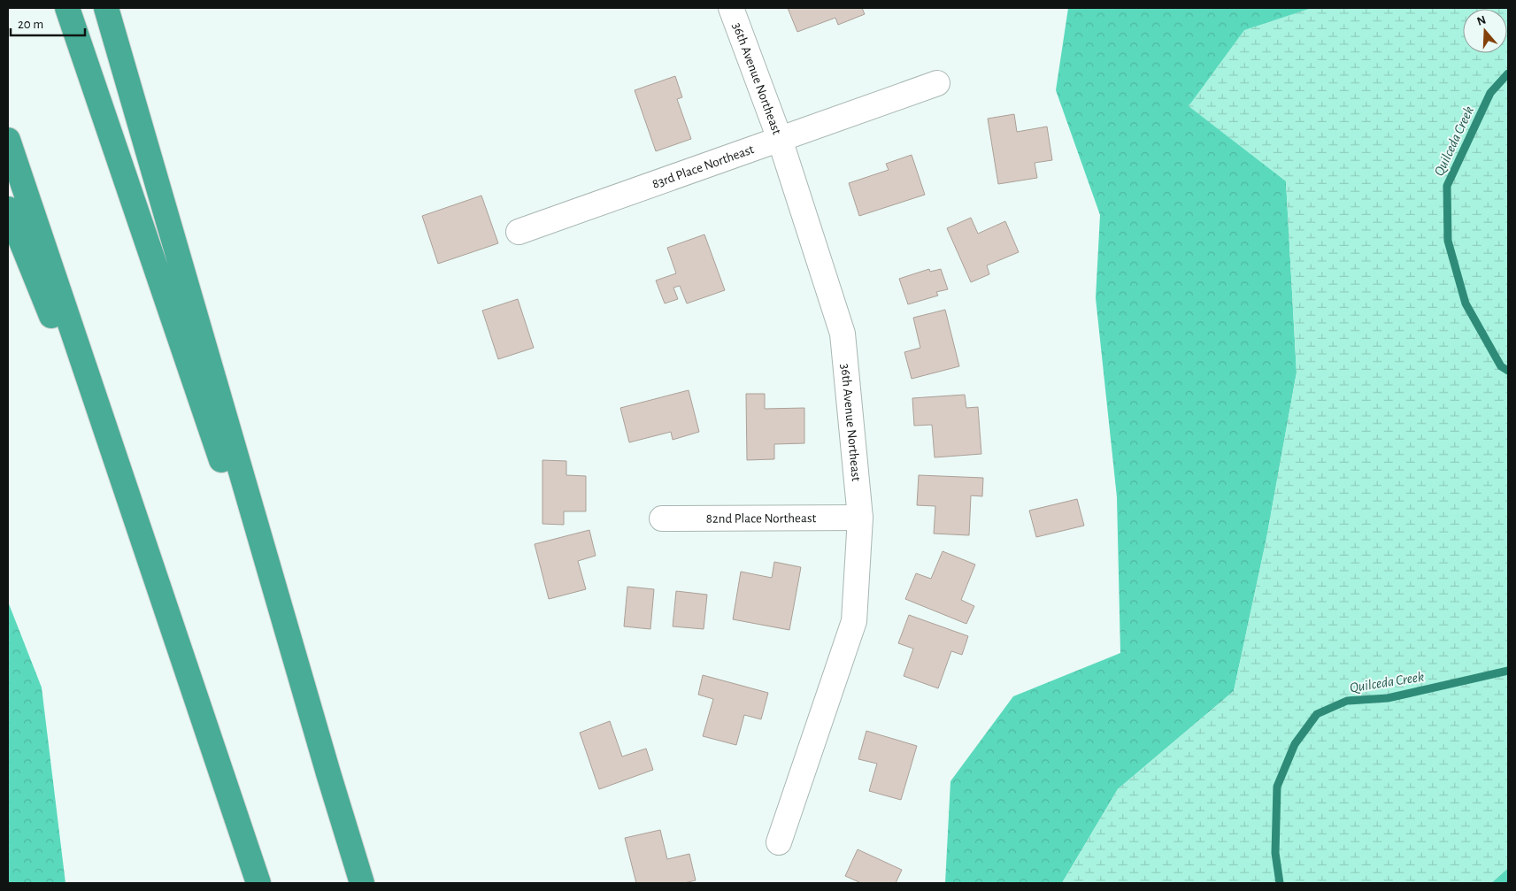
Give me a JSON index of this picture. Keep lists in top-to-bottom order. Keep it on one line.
{"streets":{"street":["36th Avenue Northeast","83rd Place Northeast","82nd Place Northeast"]},"crossings":[["36th Avenue Northeast","83rd Place Northeast"],["36th Avenue Northeast","82nd Place Northeast"]],"water":["Quilceda Creek"],"scale_bar":"20 m","north":"top"}
